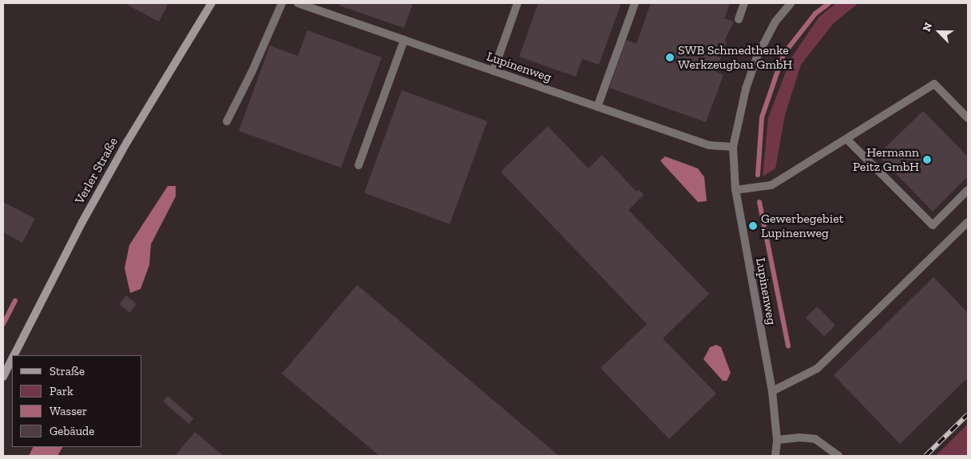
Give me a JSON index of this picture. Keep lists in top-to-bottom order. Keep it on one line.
{"streets":{"main road":["Verler Straße"],"street":["Lupinenweg"]},"places":["SWB Schmedthenke Werkzeugbau GmbH","Hermann Peitz GmbH","Gewerbegebiet Lupinenweg"],"legend":["Straße","Park","Wasser","Gebäude"],"north":"top left"}
